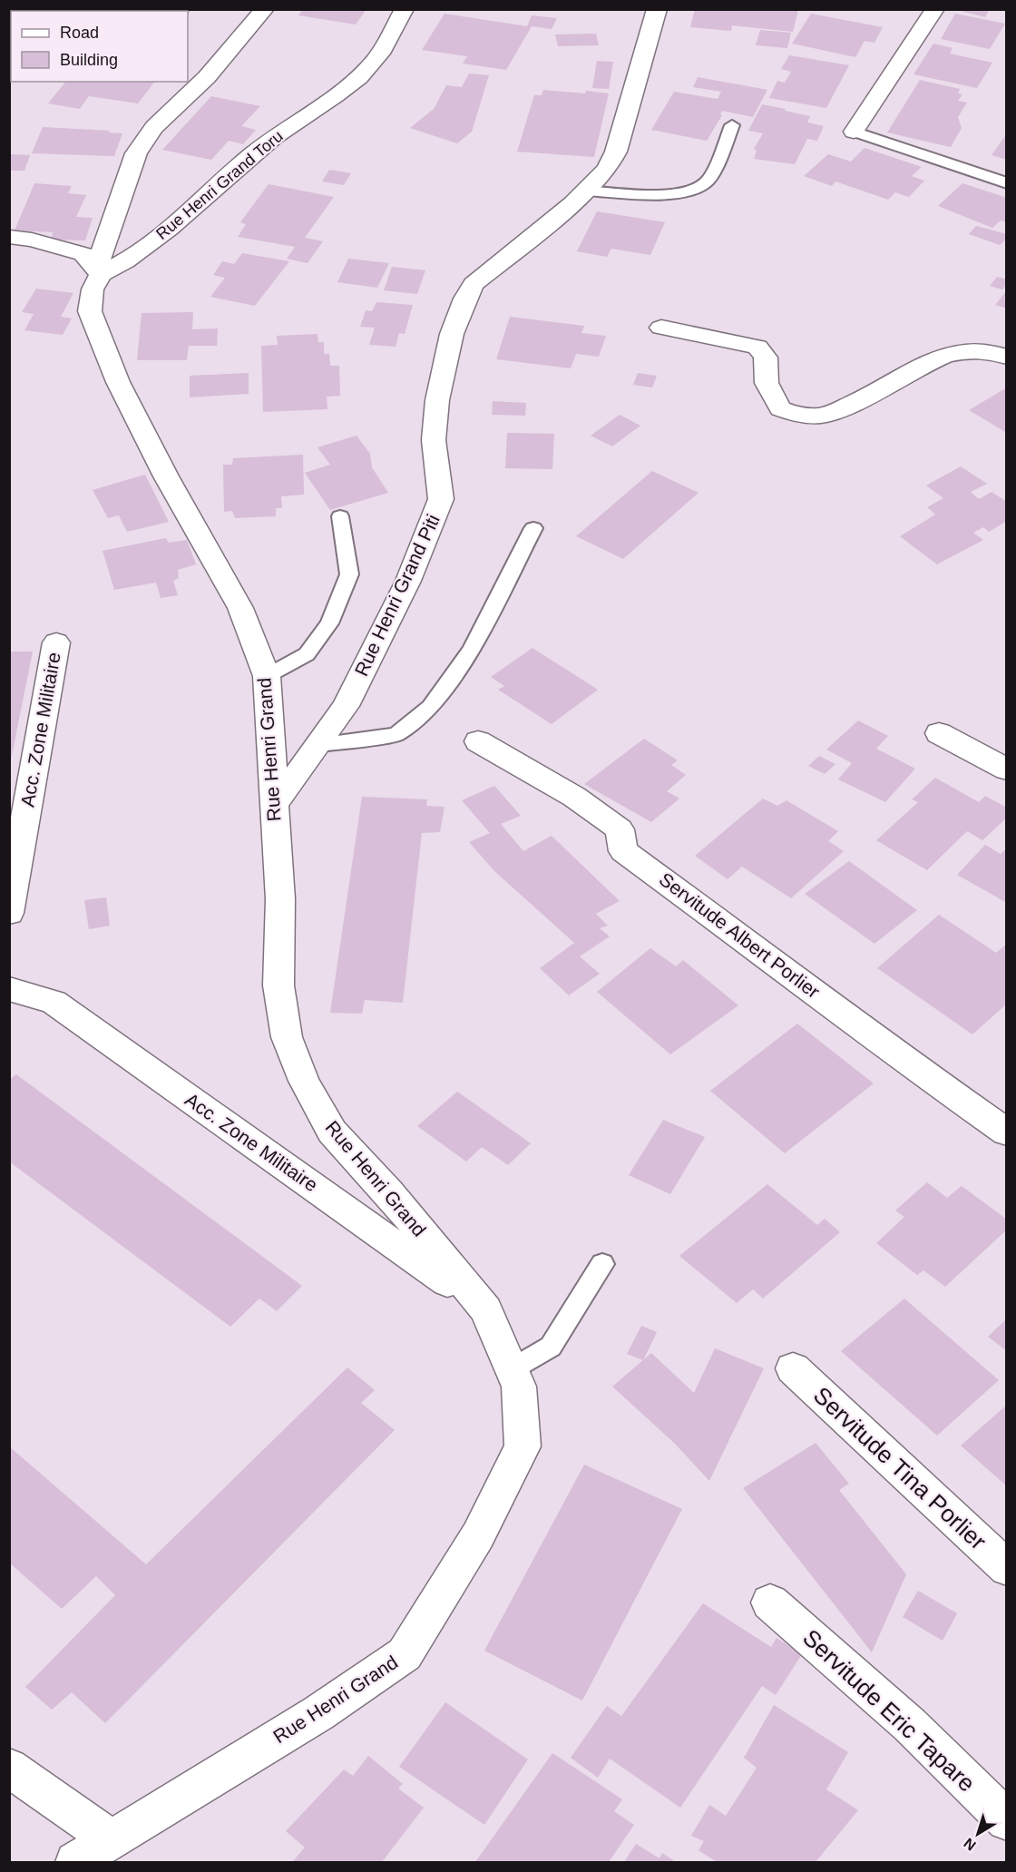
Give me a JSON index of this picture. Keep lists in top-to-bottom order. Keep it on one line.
{"streets":{"street":["Rue Henri Grand Toru","Rue Henri Grand Piti","Acc. Zone Militaire","Rue Henri Grand","Servitude Albert Porlier","Servitude Tina Porlier","Servitude Eric Tapare"]},"crossings":[["Rue Henri Grand Toru","Rue Henri Grand"],["Rue Henri Grand Piti","Rue Henri Grand"],["Acc. Zone Militaire","Rue Henri Grand"]],"legend":["Road","Building"],"north":"bottom left"}
